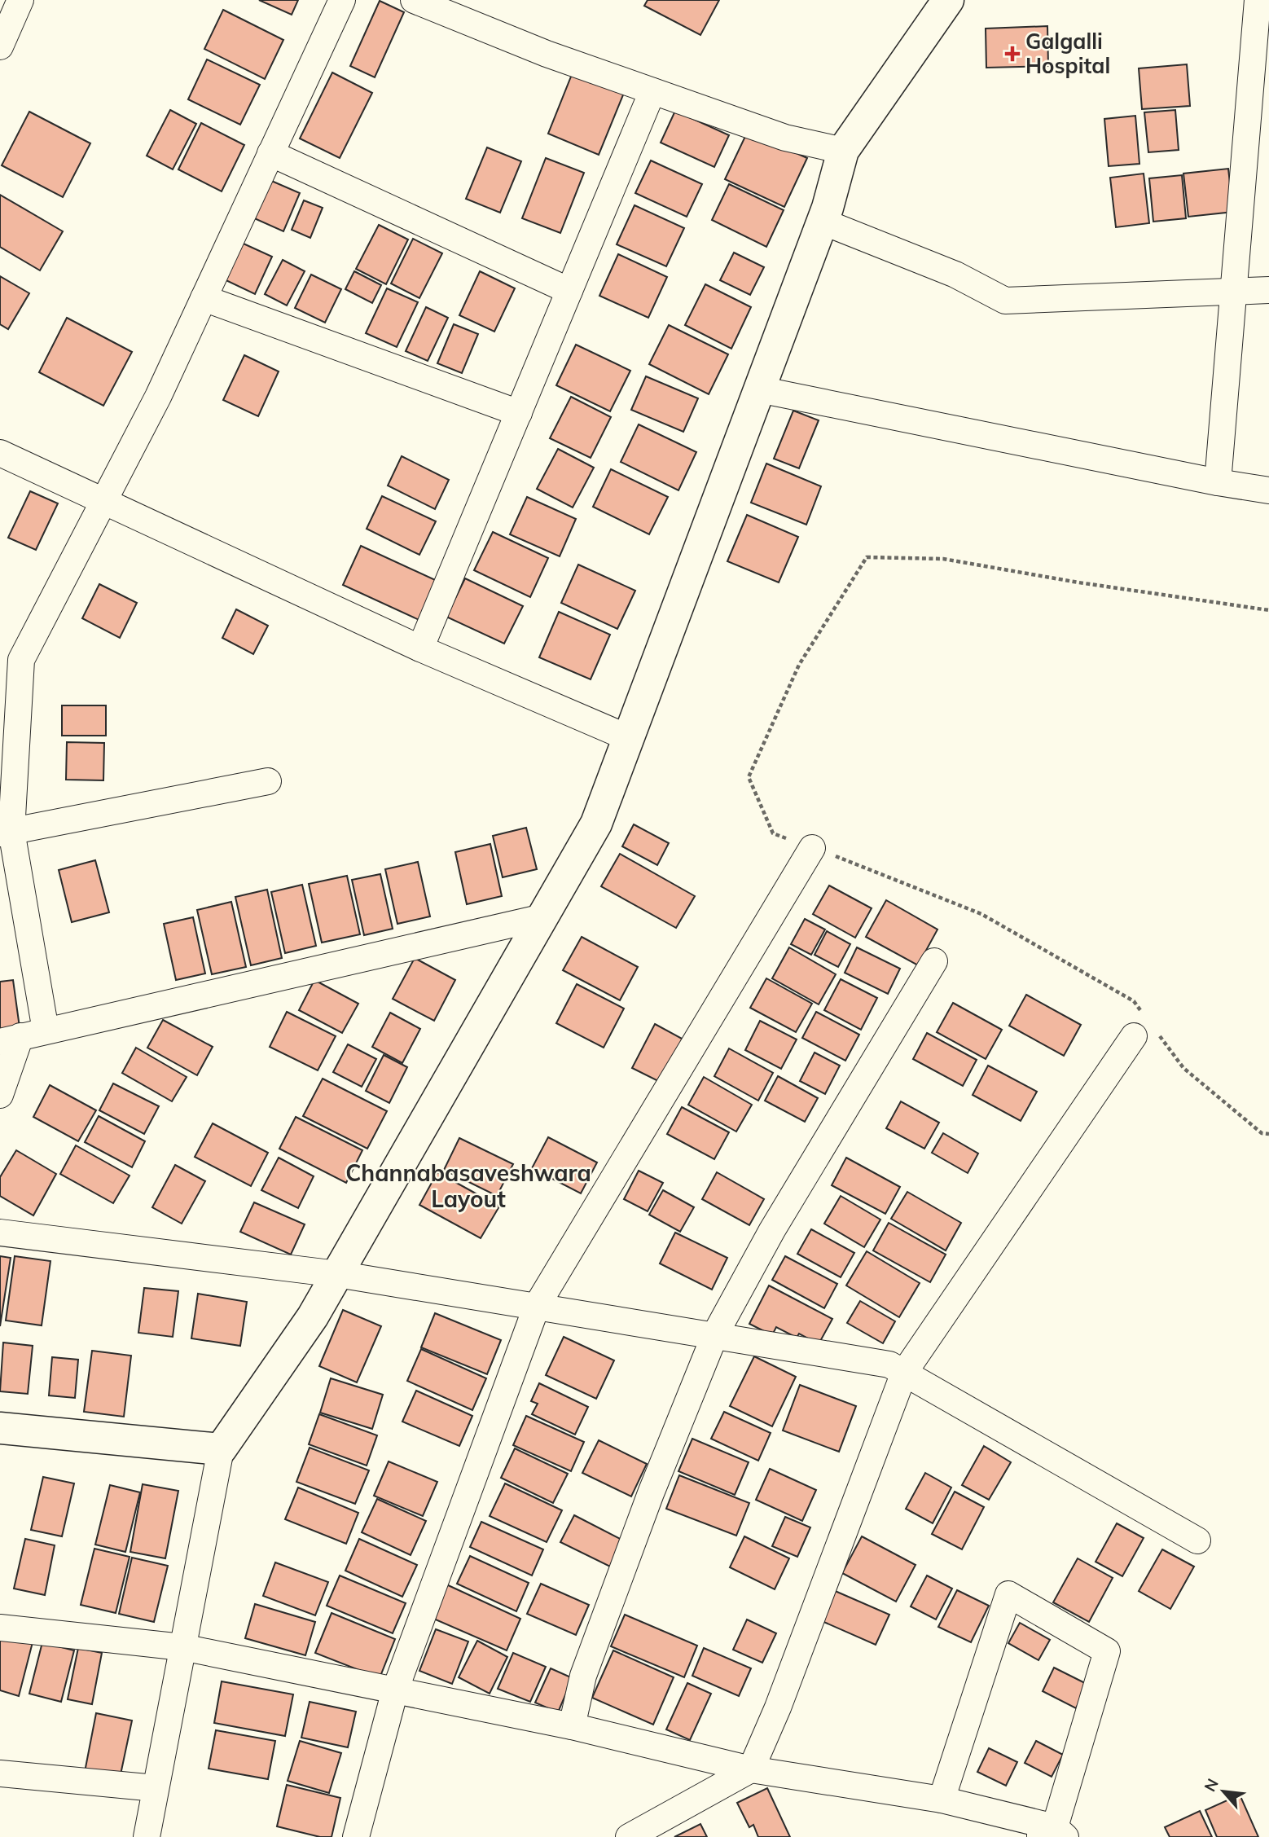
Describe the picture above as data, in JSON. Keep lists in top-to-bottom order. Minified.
{"districts":["Channabasaveshwara Layout"],"places":{"health":["Galgalli Hospital"]},"north":"top left"}
